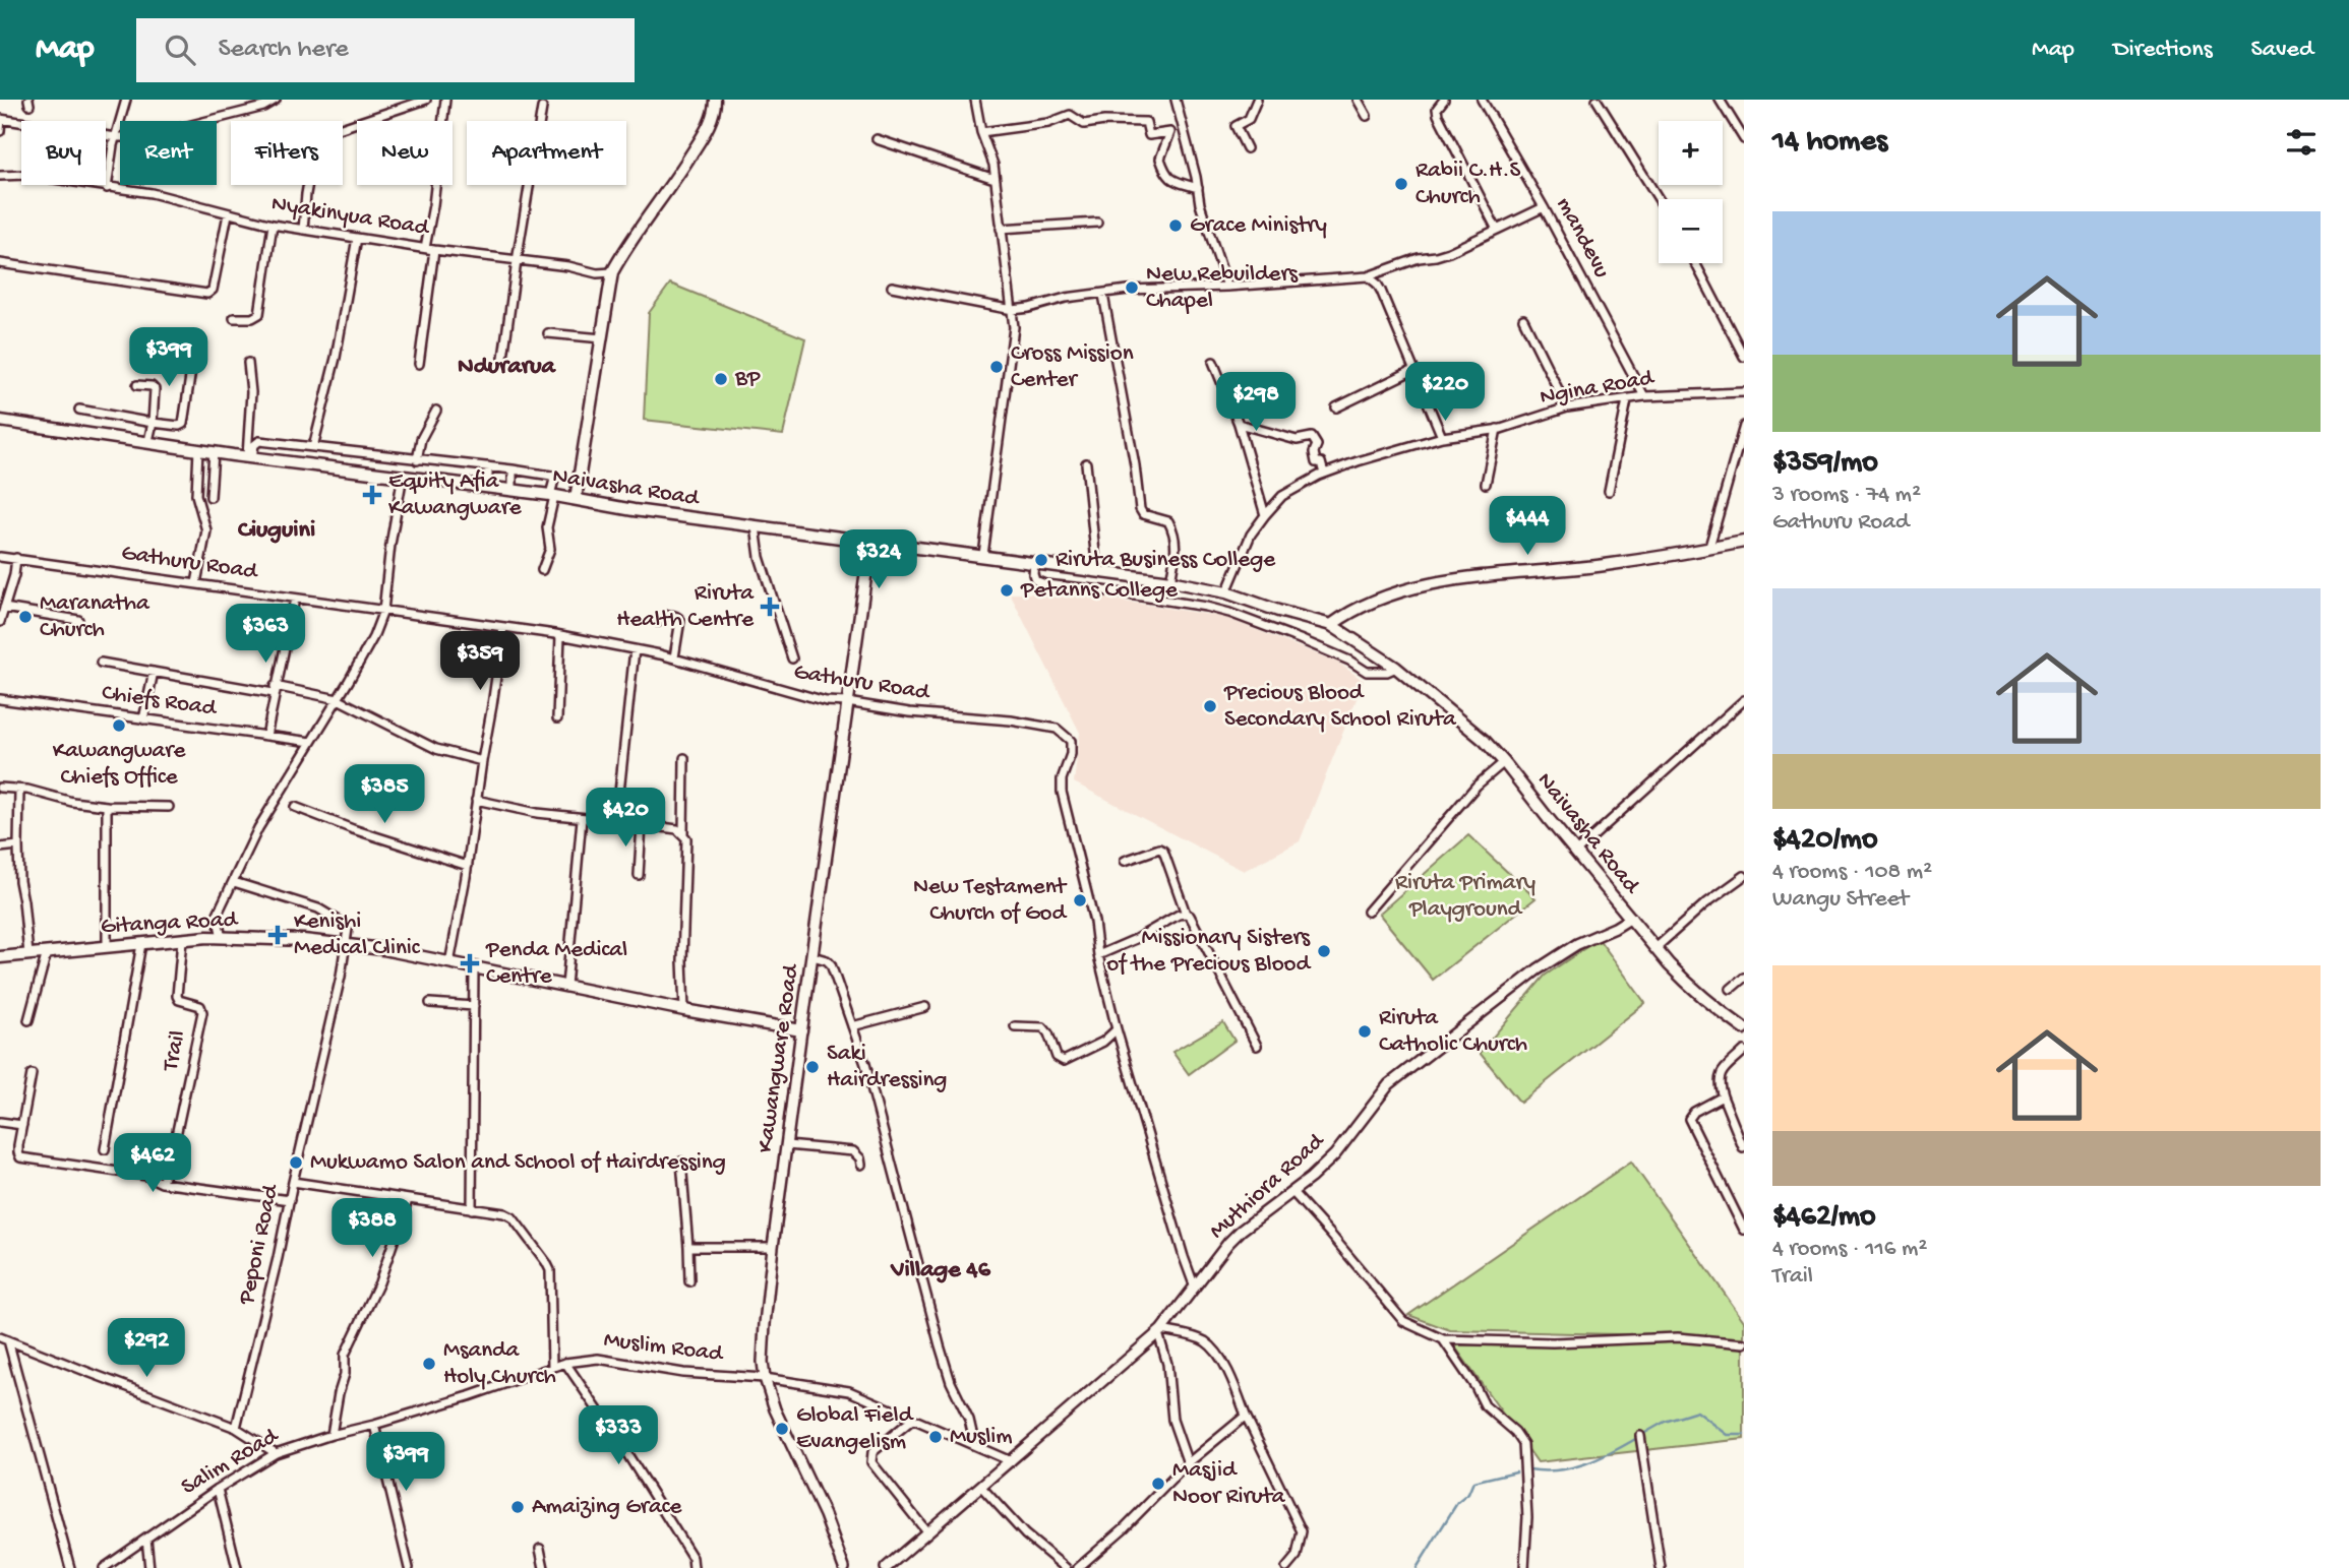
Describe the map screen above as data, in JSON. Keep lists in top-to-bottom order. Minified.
{"streets":{"main road":["Naivasha Road","Gitanga Road","Kawangware Road"],"street":["Nyakinyua Road","mandevu","Ngina Road","Gathuru Road","Chiefs Road","Trail","Muthiora Road","Peponi Road","Muslim Road","Salim Road"]},"crossings":[["mandevu","Ngina Road"],["Ngina Road","Naivasha Road"],["Naivasha Road","Kawangware Road"],["Naivasha Road","Muthiora Road"],["Gathuru Road","Kawangware Road"],["Gathuru Road","Muthiora Road"],["Gitanga Road","Trail"],["Gitanga Road","Kawangware Road"],["Gitanga Road","Peponi Road"],["Kawangware Road","Muslim Road"],["Muthiora Road","Muslim Road"],["Muslim Road","Salim Road"]],"districts":["Ndurarua","Ciuguini","Village 46"],"parks":["Riruta Primary Playground"],"places":{"other":["Rabii C.H.S Church","Grace Ministry","New Rebuilders Chapel","Cross Mission Center","BP","Riruta Business College","Petanns College","Maranatha Church","Precious Blood Secondary School Riruta","Kawangware Chiefs Office","New Testament Church of God","Missionary Sisters of the Precious Blood","Riruta Catholic Church","Saki Hairdressing","Mukwamo Salon and School of Hairdressing","Msanda Holy Church","Global Field Evangelism","Muslim","Masjid Noor Riruta","Amaizing Grace"],"health":["Equity Afia Kawangware","Riruta Health Centre","Kenishi Medical Clinic","Penda Medical Centre"]},"page":{"header":"Map","search":"Search here","nav":["Map","Directions","Saved"],"heading":"14 homes","map_buttons":["+","−"],"chip":["Buy","Rent","Filters","New","Apartment"],"list":[{"name":"$359/mo","note":"3 rooms · 74 m² · Gathuru Road"},{"name":"$420/mo","note":"4 rooms · 108 m² · Wangu Street"},{"name":"$462/mo","note":"4 rooms · 116 m² · Trail"}],"price":["$399","$220","$298","$444","$324","$363","$359","$385","$420","$462","$388","$292","$333","$399"]}}
